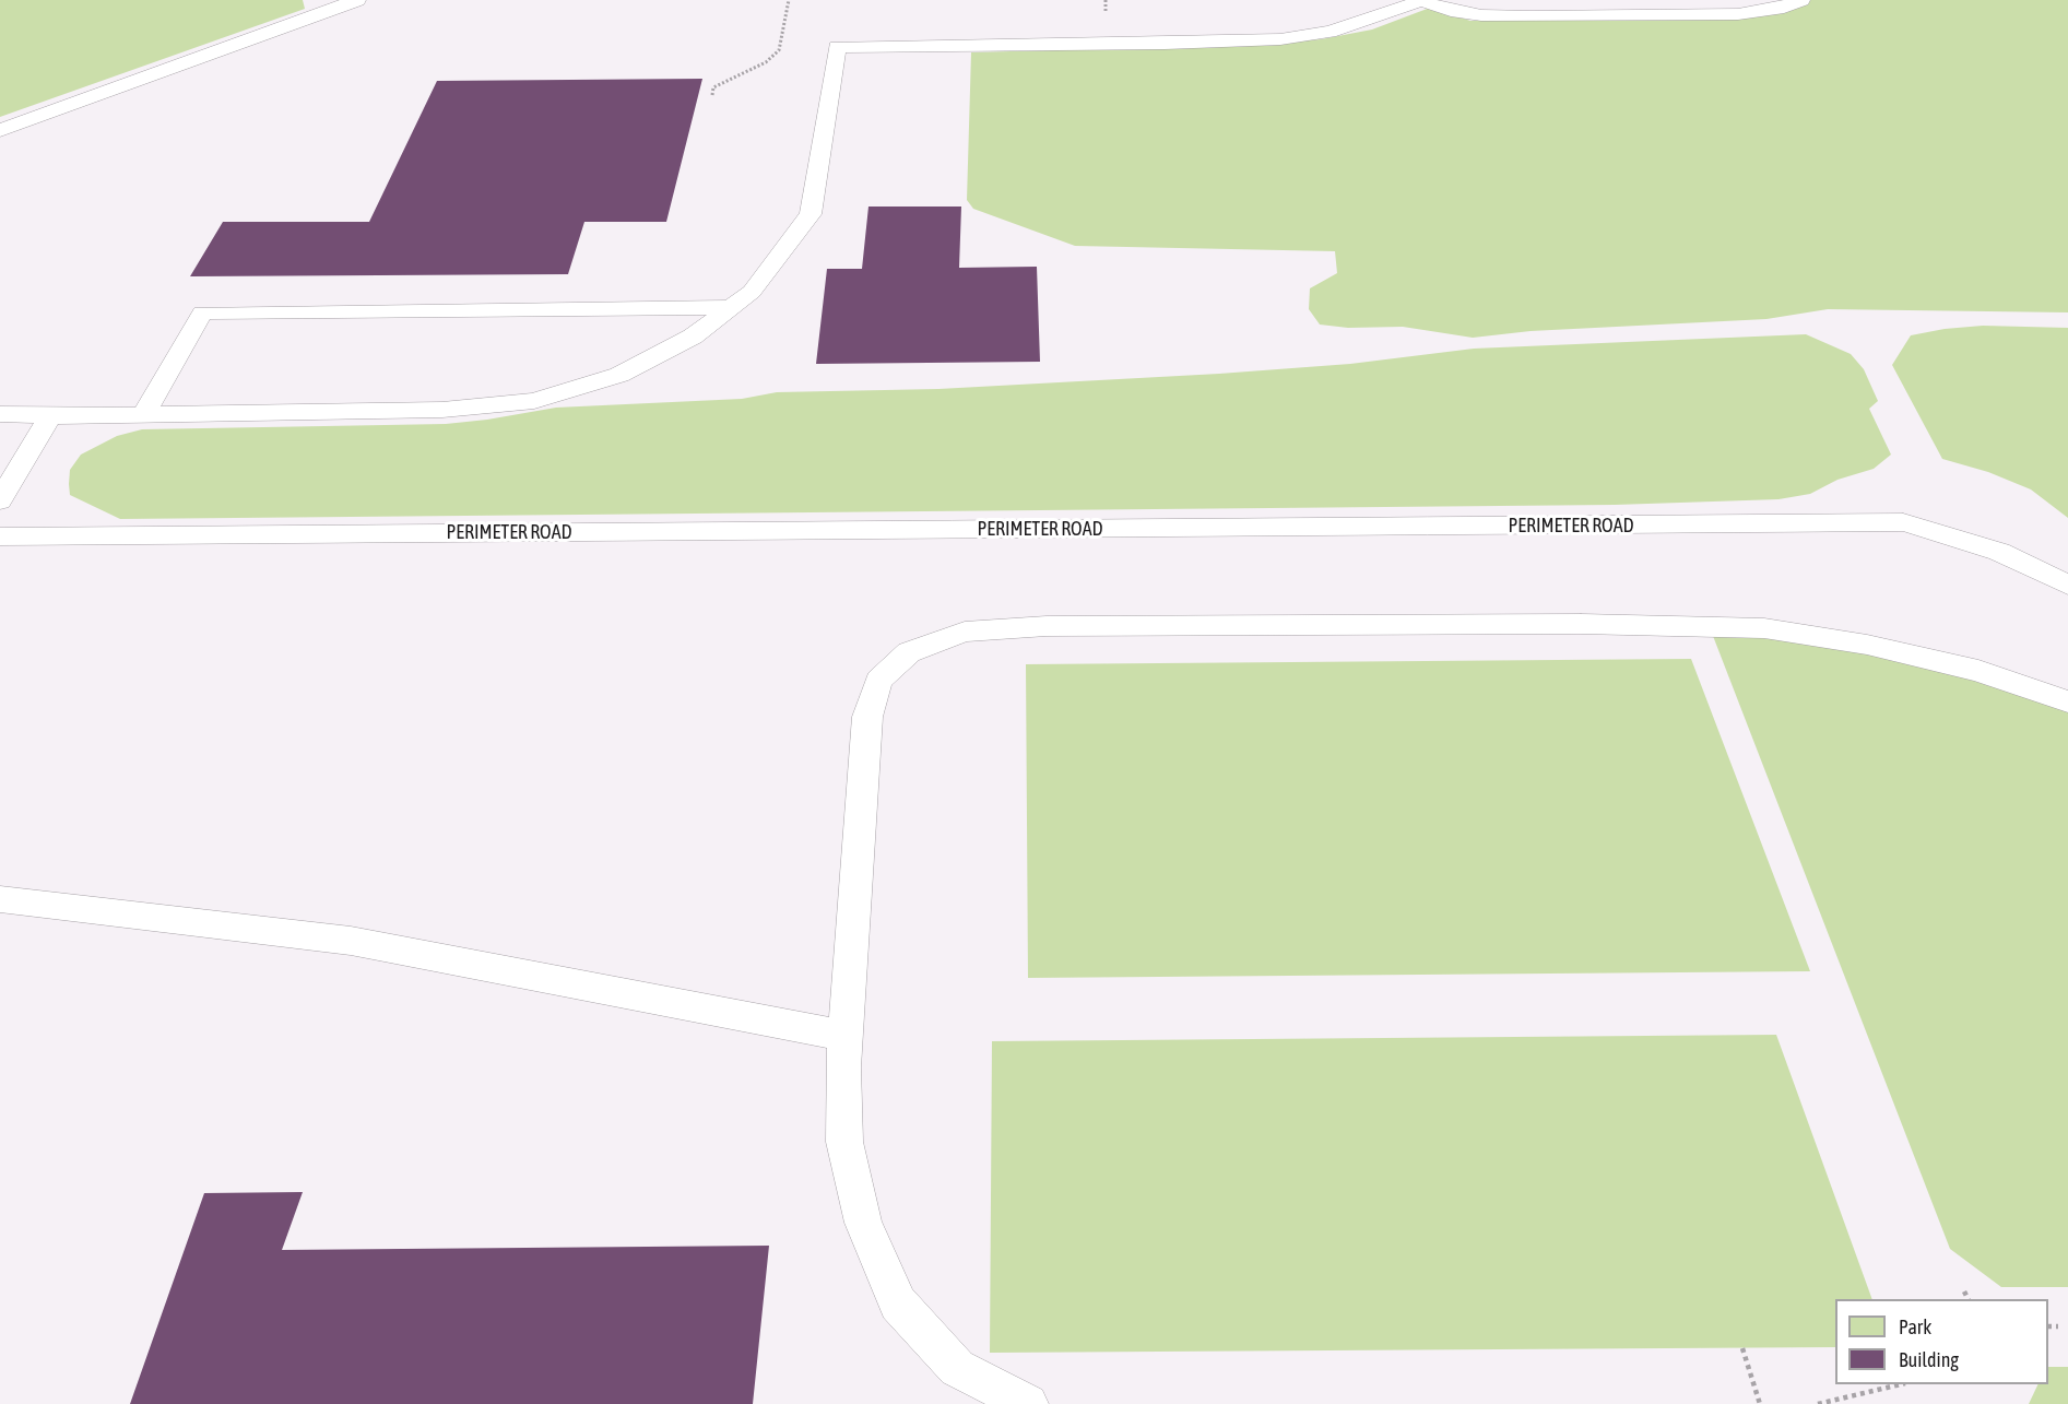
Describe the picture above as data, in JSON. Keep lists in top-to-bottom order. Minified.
{"streets":{"lane":["PERIMETER ROAD"]},"legend":["Park","Building"]}
